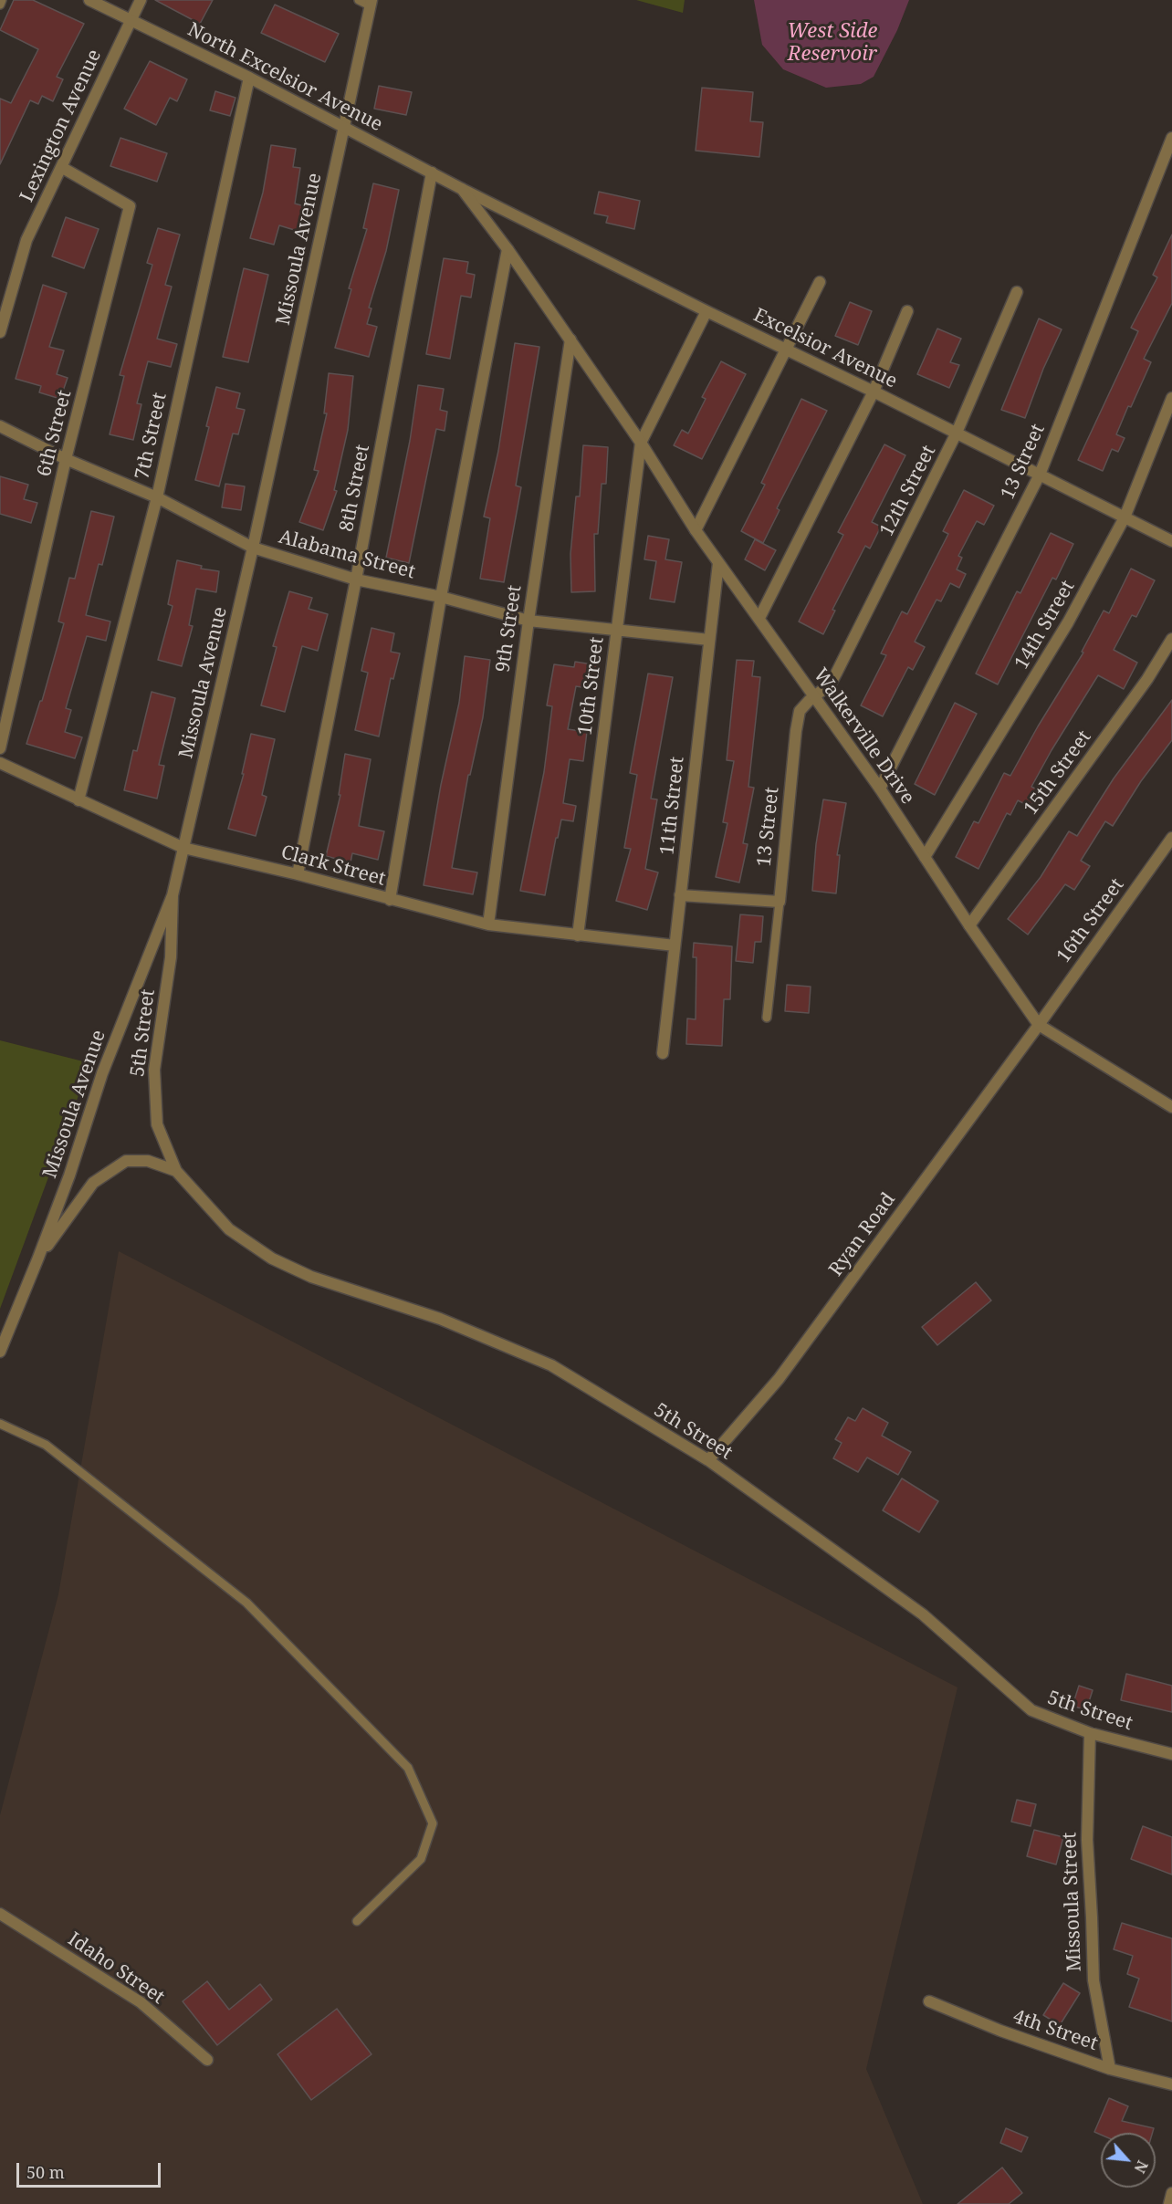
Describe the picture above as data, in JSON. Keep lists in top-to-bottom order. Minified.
{"streets":{"street":["North Excelsior Avenue","Lexington Avenue","Missoula Avenue","Excelsior Avenue","6th Street","7th Street","13 Street","8th Street","12th Street","Alabama Street","14th Street","9th Street","10th Street","Walkerville Drive","15th Street","11th Street","Clark Street","16th Street","5th Street","Ryan Road","Missoula Street","Idaho Street","4th Street"]},"crossings":[["North Excelsior Avenue","Lexington Avenue"],["North Excelsior Avenue","Missoula Avenue"],["North Excelsior Avenue","Excelsior Avenue"],["North Excelsior Avenue","7th Street"],["North Excelsior Avenue","8th Street"],["North Excelsior Avenue","Walkerville Drive"],["Lexington Avenue","6th Street"],["Missoula Avenue","Alabama Street"],["Missoula Avenue","Clark Street"],["Missoula Avenue","5th Street"],["Excelsior Avenue","13 Street"],["Excelsior Avenue","12th Street"],["Excelsior Avenue","14th Street"],["Excelsior Avenue","10th Street"],["Excelsior Avenue","Walkerville Drive"],["6th Street","Alabama Street"],["7th Street","Alabama Street"],["7th Street","Clark Street"],["13 Street","12th Street"],["13 Street","Walkerville Drive"],["8th Street","Alabama Street"],["8th Street","Clark Street"],["12th Street","Walkerville Drive"],["Alabama Street","9th Street"],["Alabama Street","10th Street"],["Alabama Street","11th Street"],["14th Street","Walkerville Drive"],["9th Street","Walkerville Drive"],["9th Street","Clark Street"],["10th Street","Walkerville Drive"],["10th Street","Clark Street"],["Walkerville Drive","15th Street"],["Walkerville Drive","11th Street"],["Walkerville Drive","16th Street"],["Walkerville Drive","Ryan Road"],["11th Street","Clark Street"],["16th Street","Ryan Road"],["5th Street","Ryan Road"],["5th Street","Missoula Street"],["Missoula Street","4th Street"]],"water":["West Side Reservoir"],"scale_bar":"50 m","north":"bottom right"}
